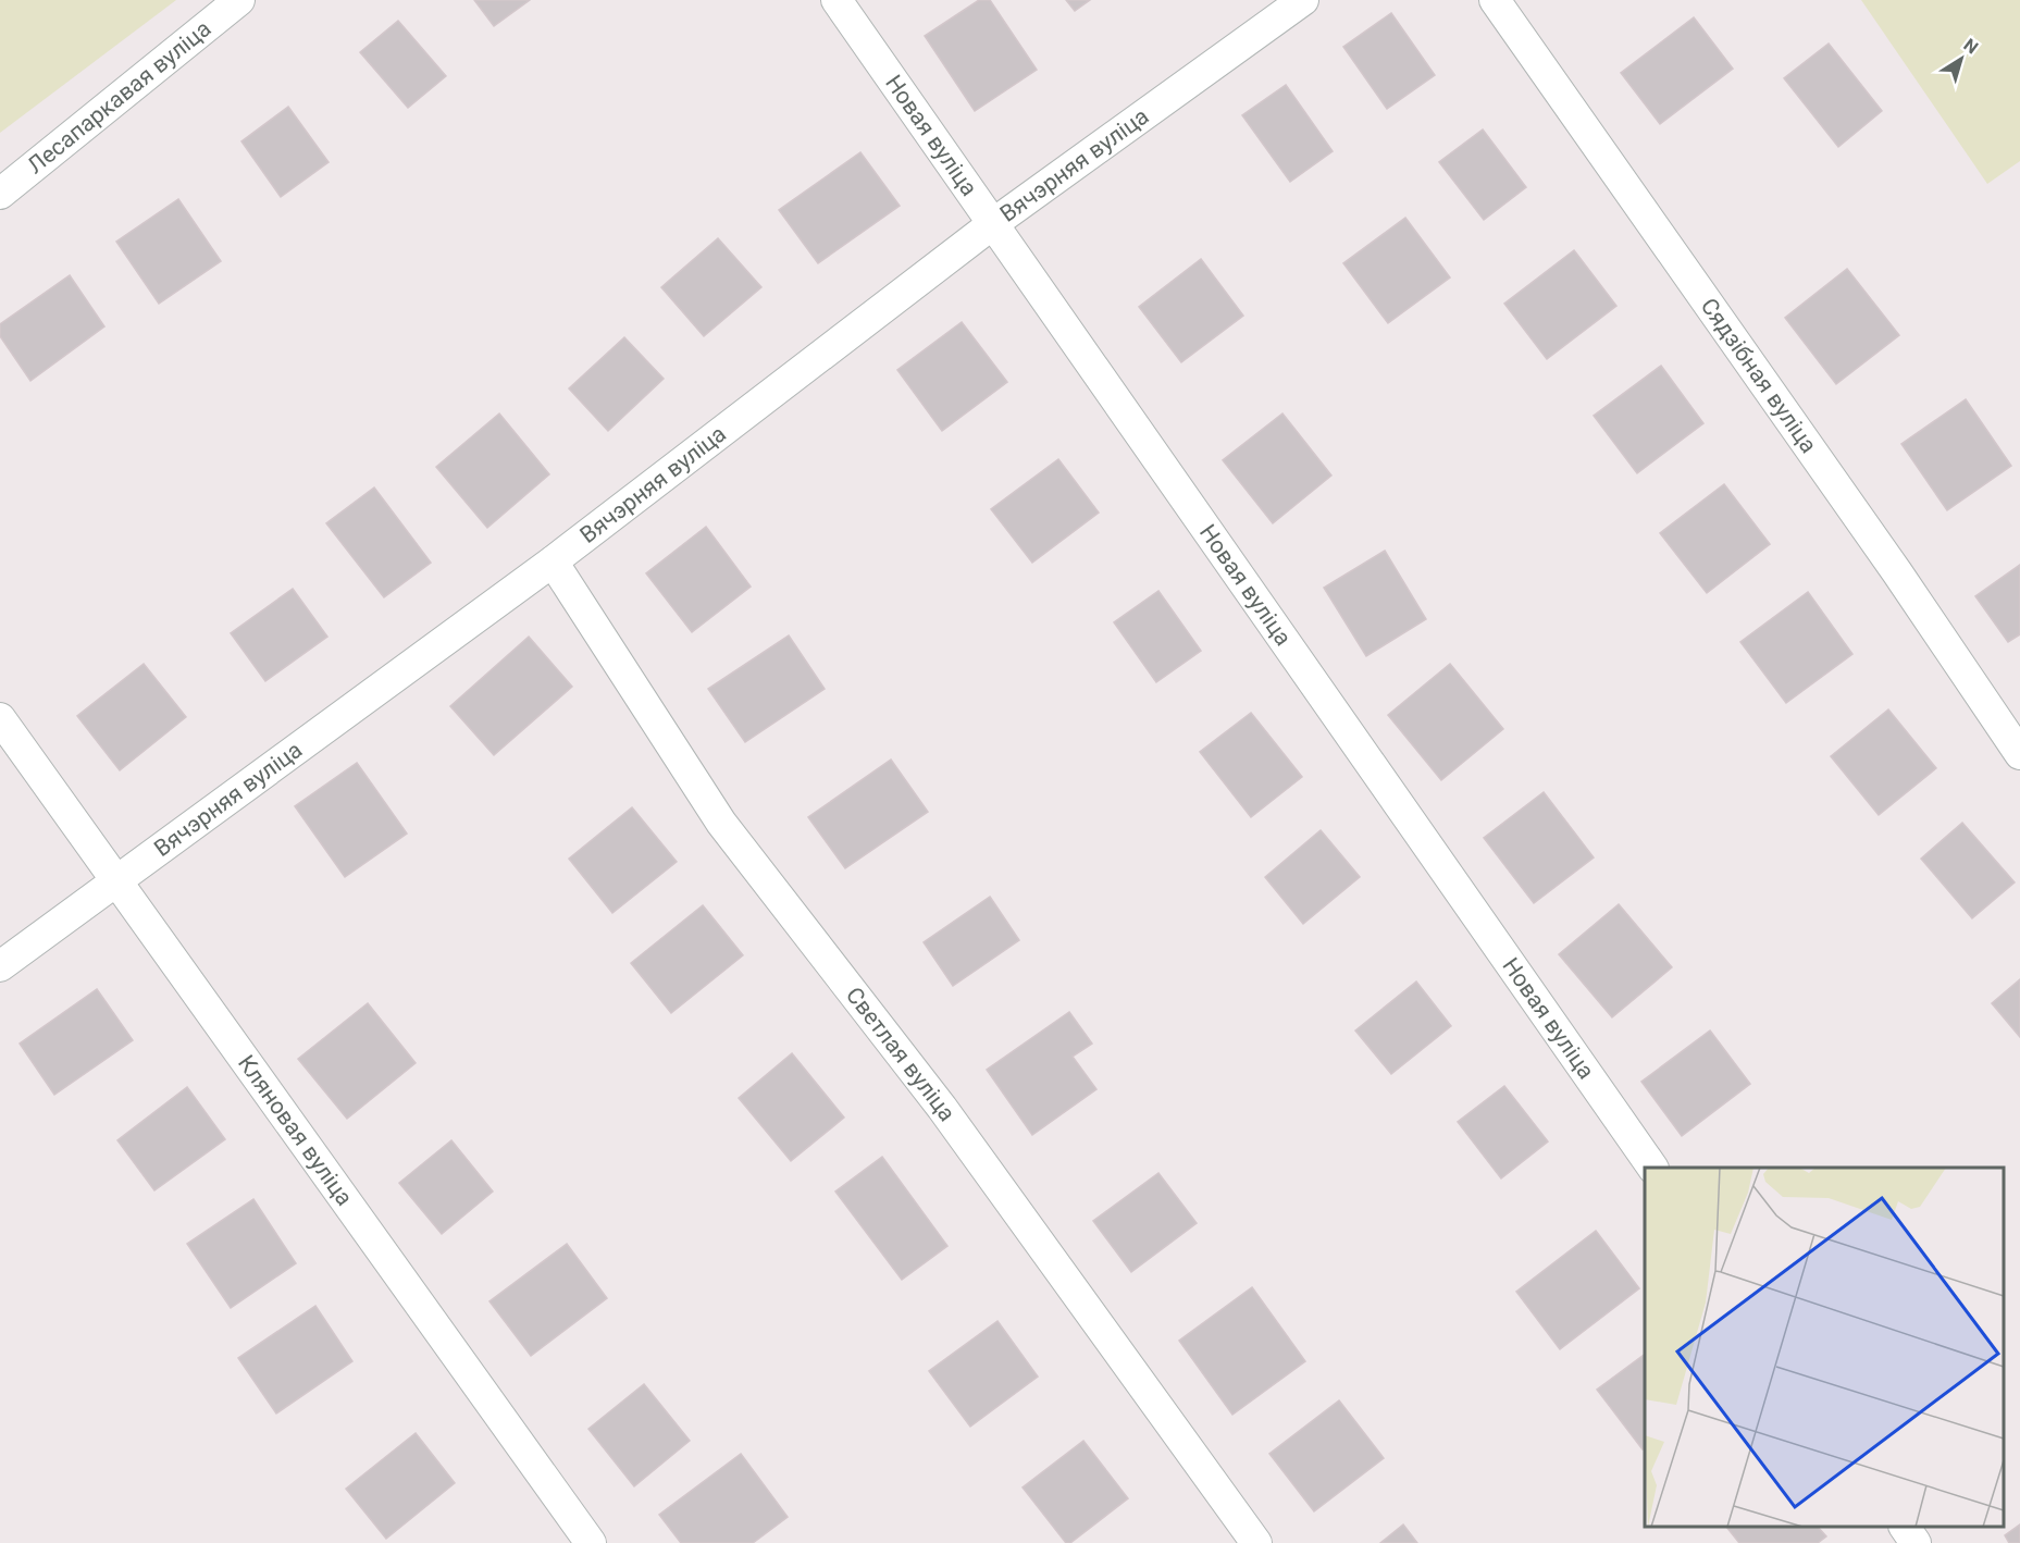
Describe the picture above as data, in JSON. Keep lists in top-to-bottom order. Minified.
{"streets":{"street":["Лесапаркавая вуліца","Новая вуліца","Вячэрняя вуліца","Сядзібная вуліца","Светлая вуліца","Кляновая вуліца"]},"crossings":[["Новая вуліца","Вячэрняя вуліца"],["Вячэрняя вуліца","Светлая вуліца"],["Вячэрняя вуліца","Кляновая вуліца"]],"north":"top right"}
